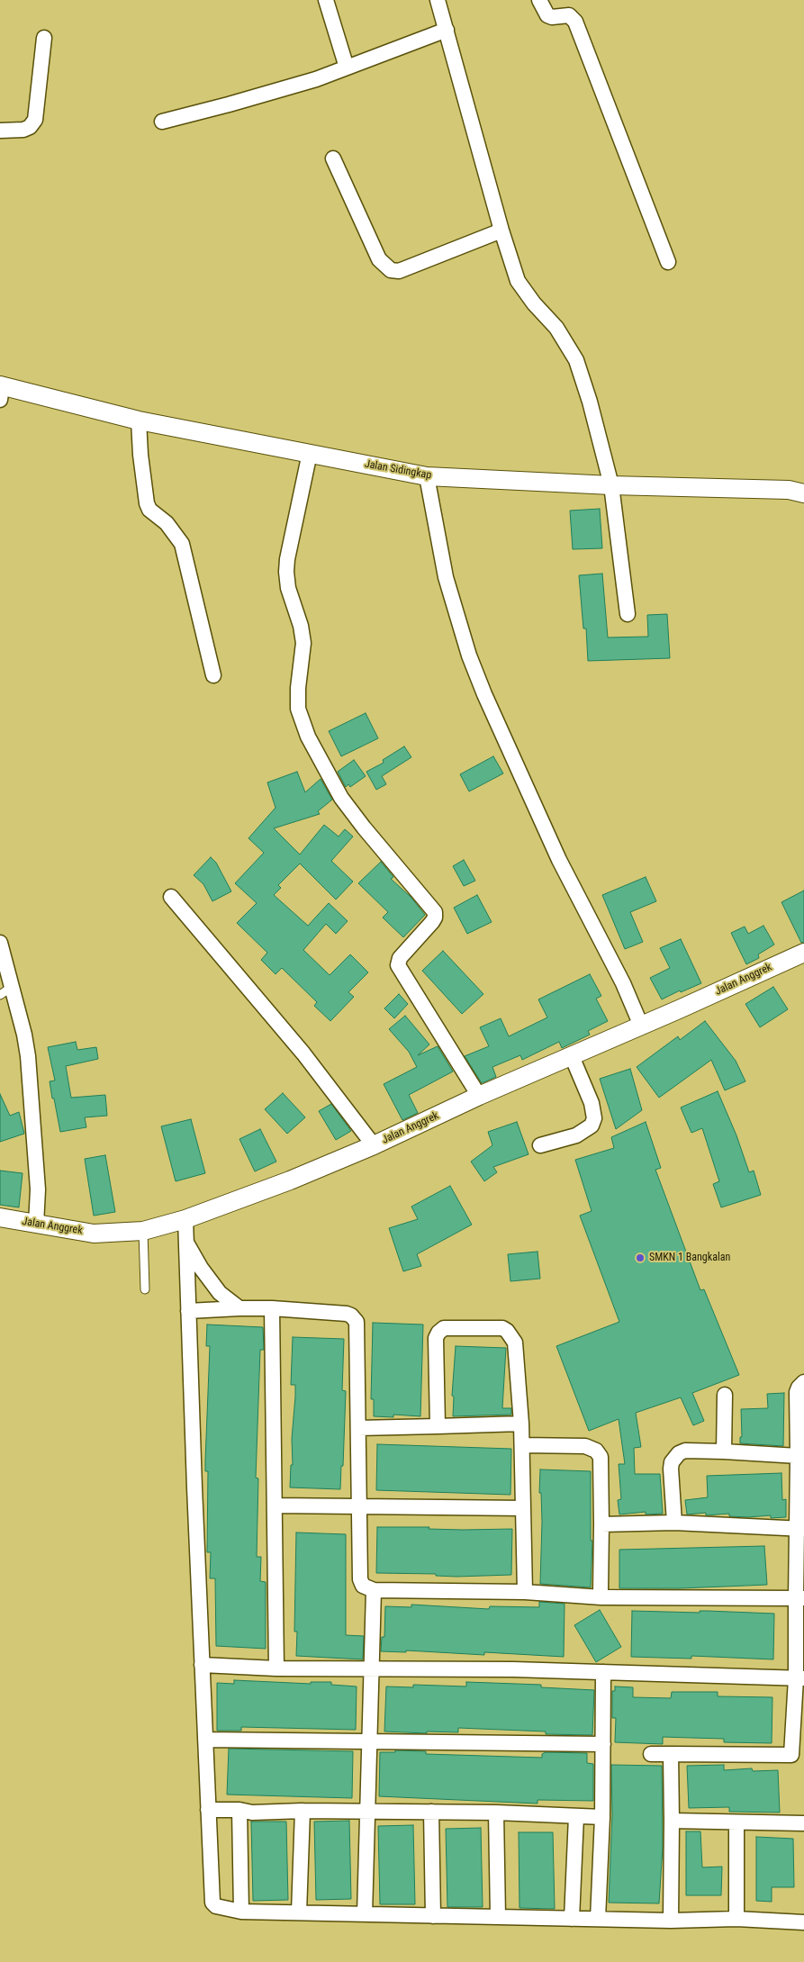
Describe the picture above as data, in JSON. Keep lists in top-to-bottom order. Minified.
{"streets":{"street":["Jalan Sidingkap","Jalan Anggrek"]},"places":["SMKN 1 Bangkalan"]}
